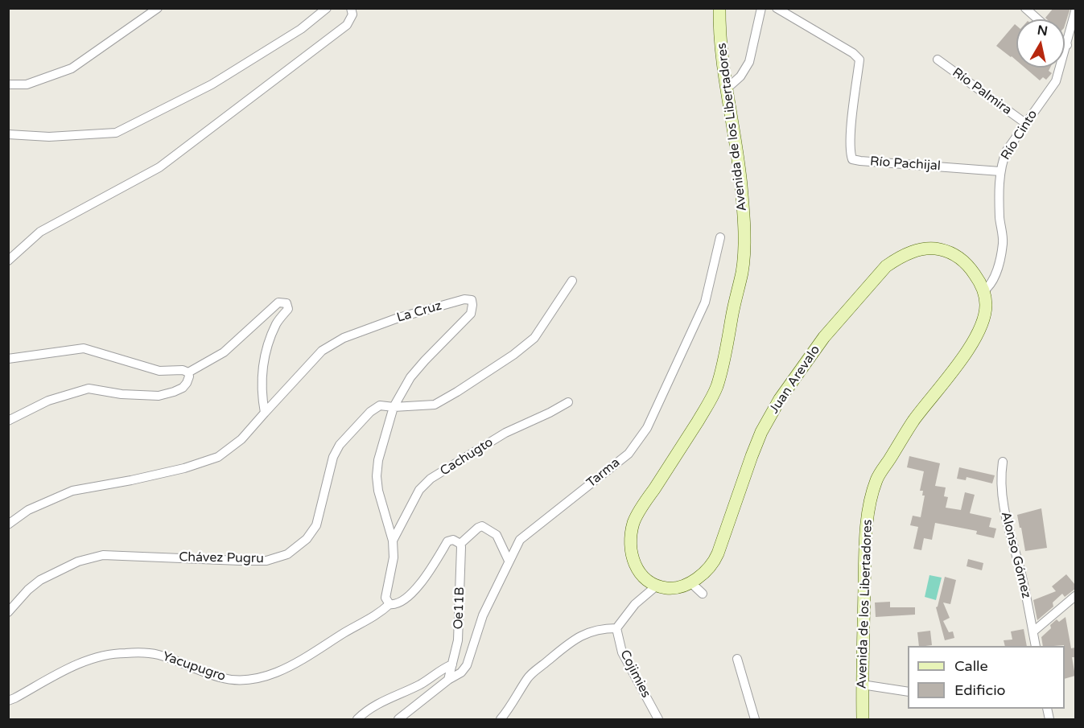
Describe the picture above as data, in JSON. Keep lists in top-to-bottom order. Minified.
{"streets":{"street":["Río Palmira","Avenida de los Libertadores","Río Cinto","Río Pachijal","La Cruz","Juan Arevalo","Cachugto","Tarma","Alonso Gómez","Chávez Pugru","Oe11B","Yacupugro","Cojimies"]},"crossings":[["Río Palmira","Río Cinto"],["Avenida de los Libertadores","Río Cinto"],["Avenida de los Libertadores","Juan Arevalo"],["Río Cinto","Río Pachijal"],["Río Cinto","Juan Arevalo"],["La Cruz","Chávez Pugru"],["Tarma","Oe11B"],["Tarma","Yacupugro"],["Oe11B","Yacupugro"]],"legend":["Calle","Edificio"],"north":"top"}
